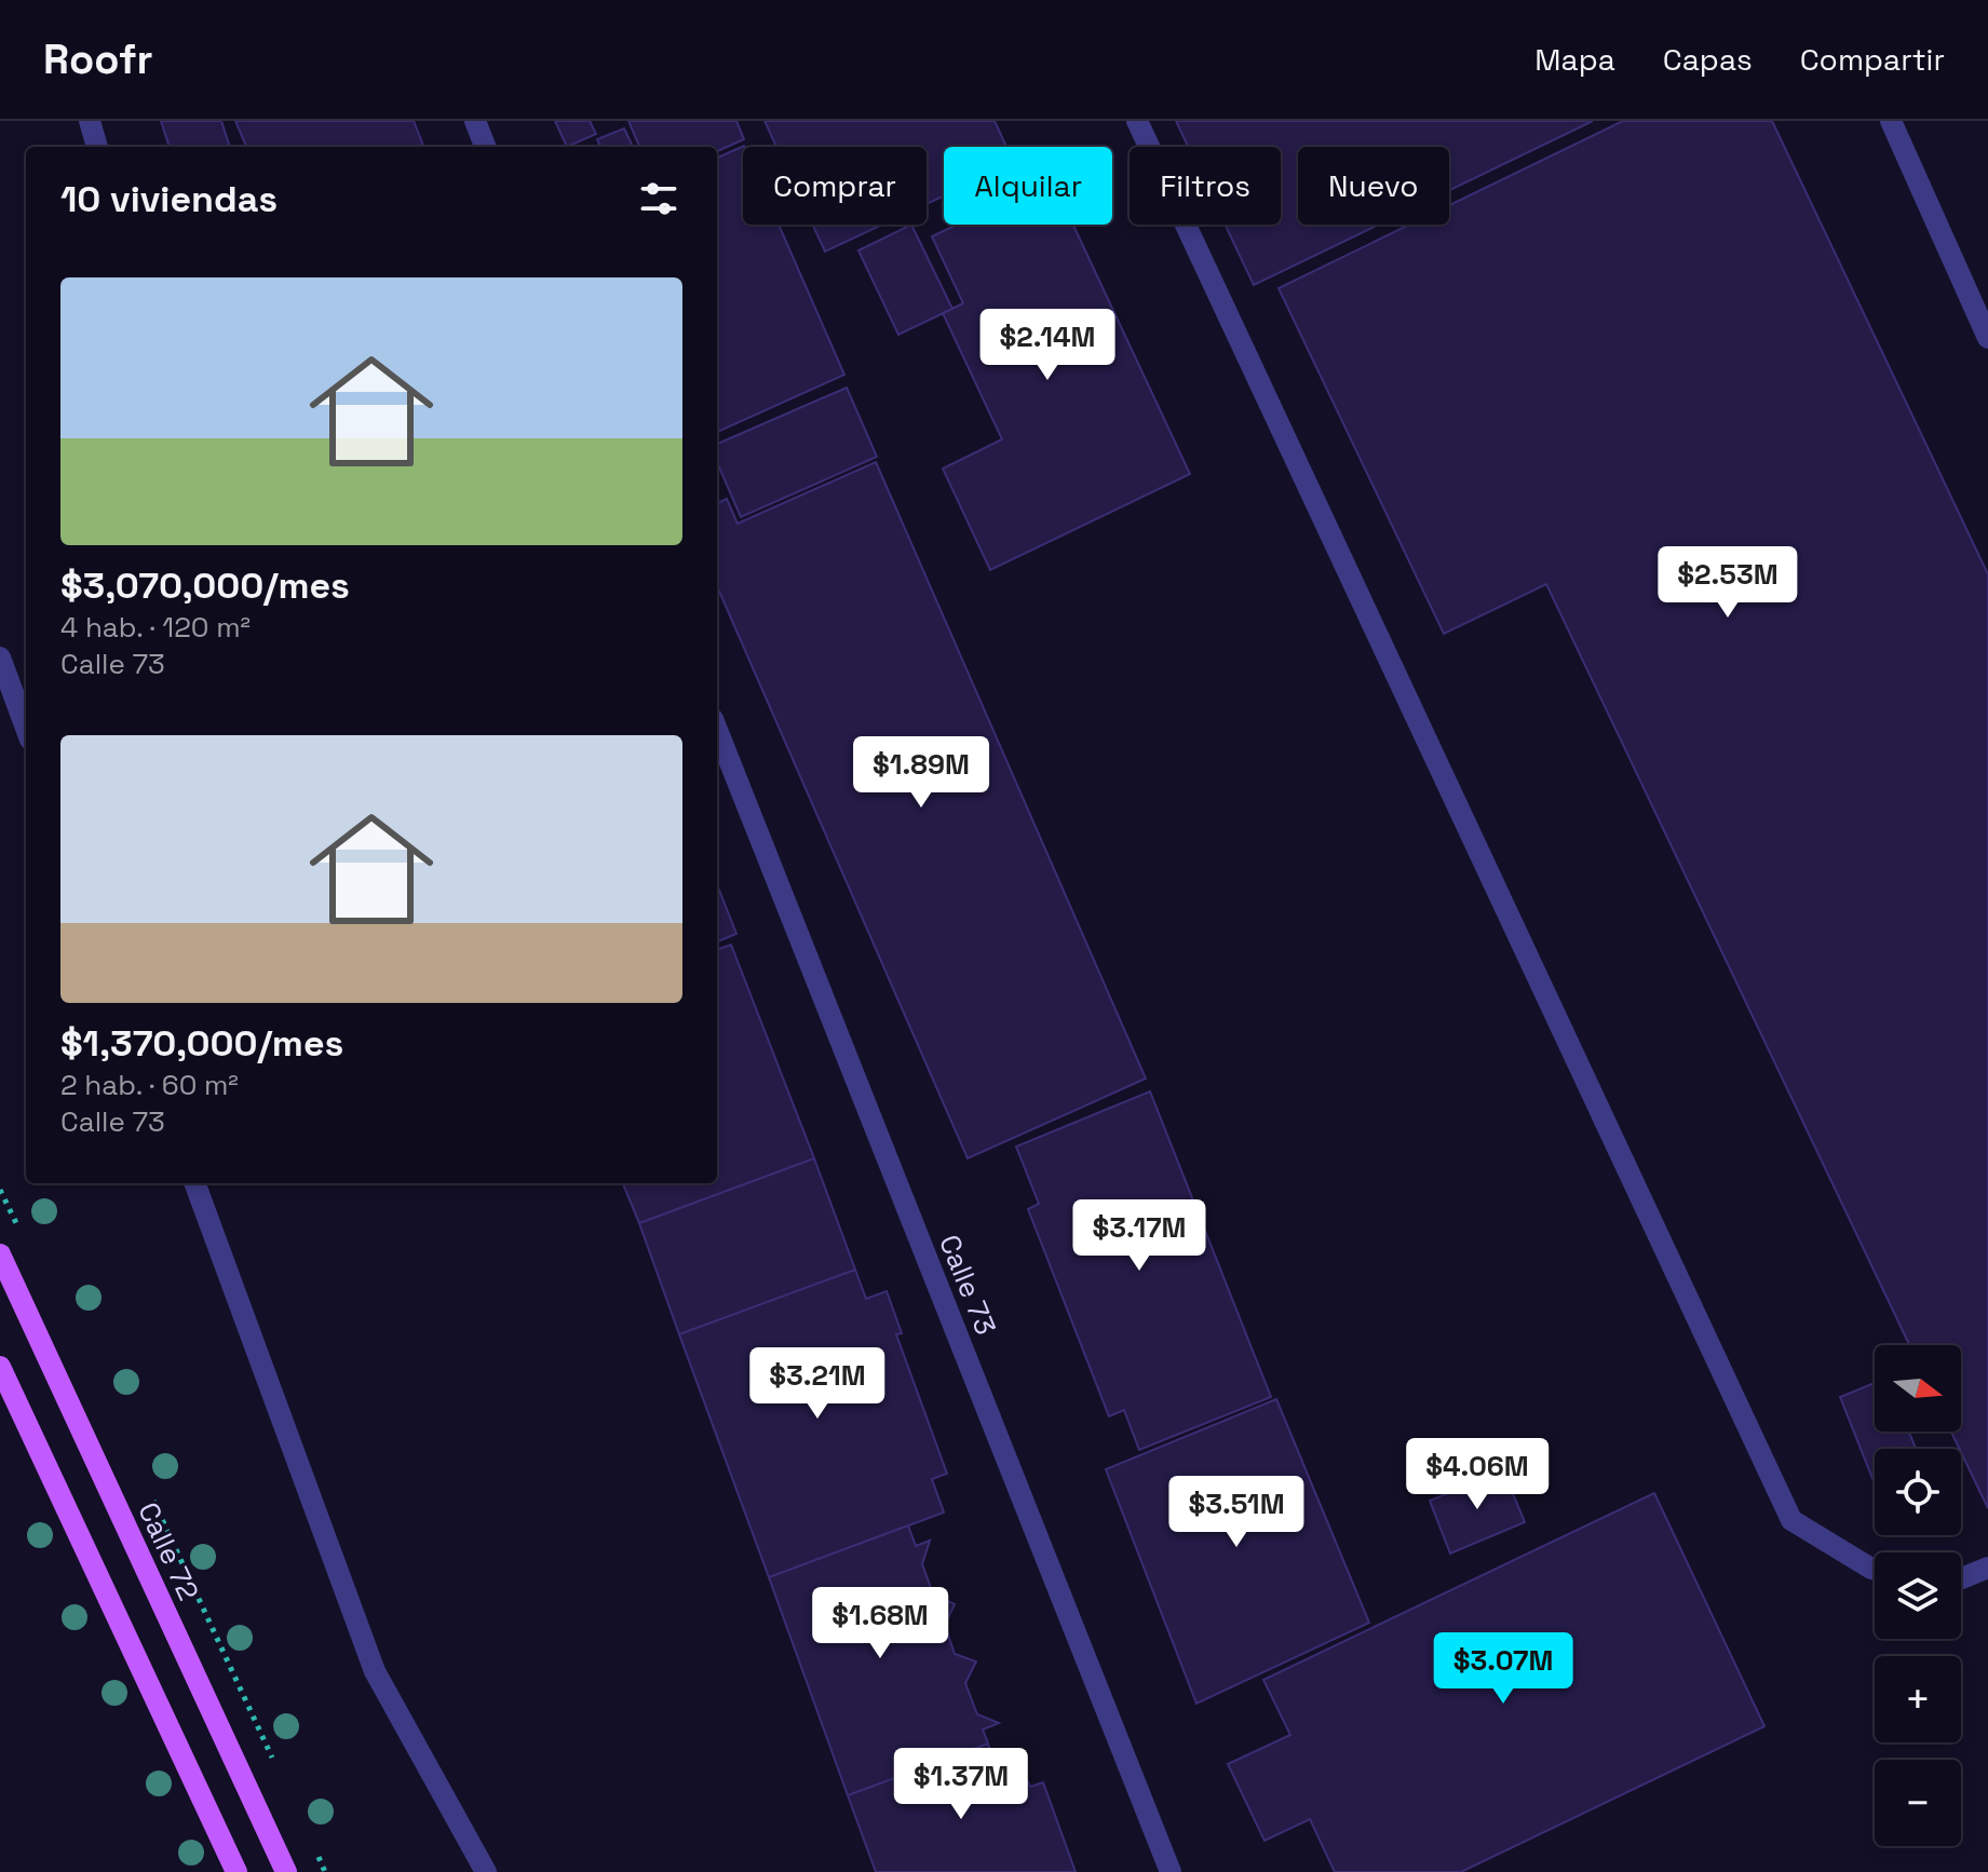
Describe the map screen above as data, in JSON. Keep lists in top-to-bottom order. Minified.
{"streets":{"main road":["Calle 72"],"street":["Calle 73"]},"north":"right","page":{"header":"Roofr","nav":["Mapa","Capas","Compartir"],"chip":["Comprar","Alquilar","Filtros","Nuevo"],"heading":"10 viviendas","list":[{"name":"$3,070,000/mes","note":"4 hab. · 120 m² · Calle 73"},{"name":"$1,370,000/mes","note":"2 hab. · 60 m² · Calle 73"}],"price":["$2.14M","$2.53M","$1.89M","$3.17M","$3.21M","$4.06M","$3.51M","$1.68M","$3.07M","$1.37M"],"map_buttons":["+","−"]}}
